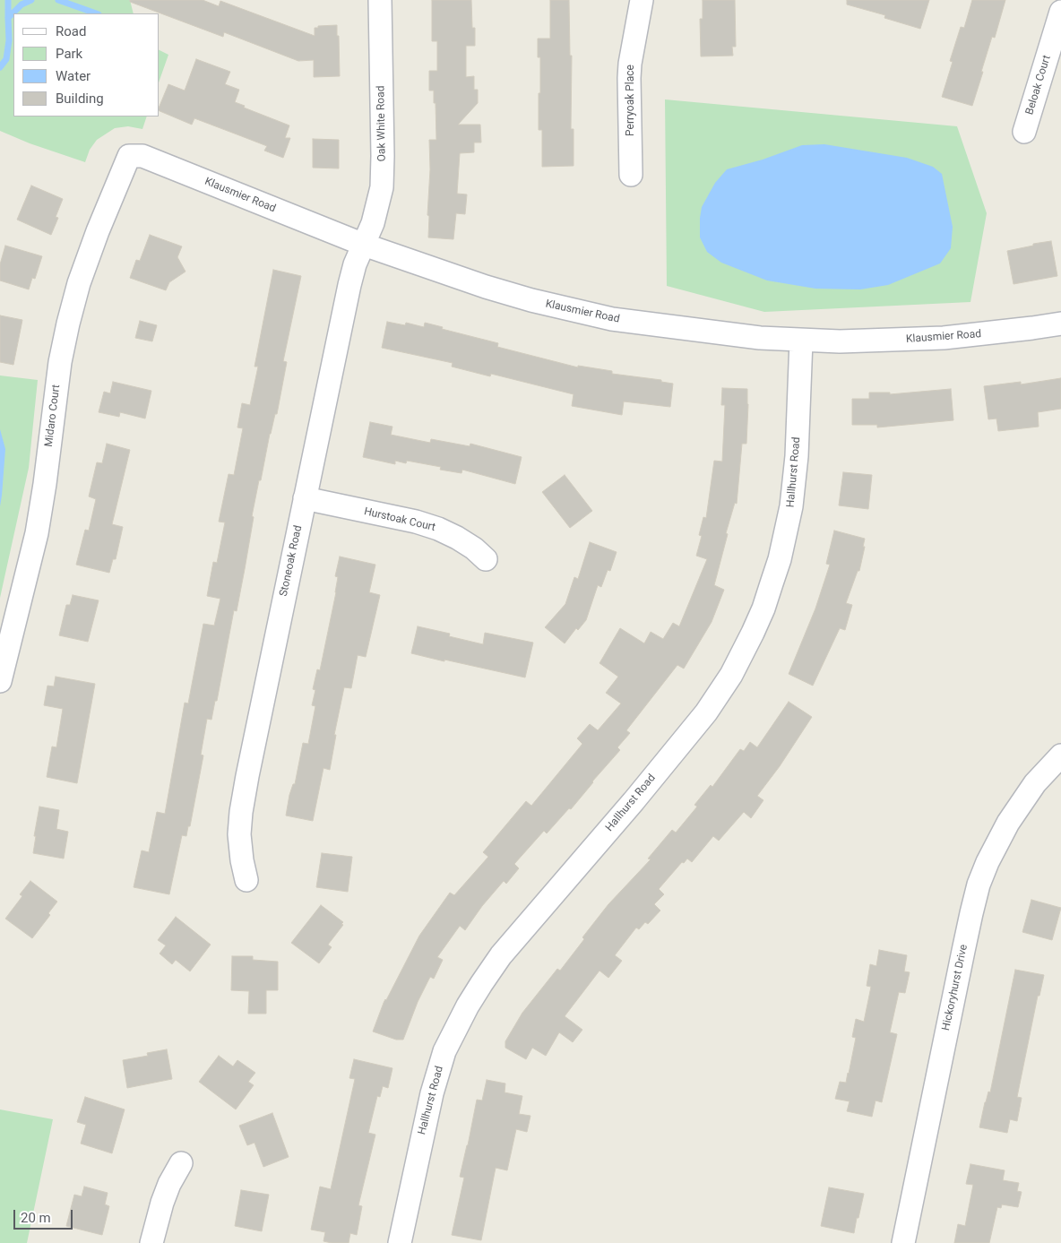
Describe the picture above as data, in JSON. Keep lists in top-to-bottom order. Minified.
{"streets":{"street":["Beloak Court","Perryoak Place","Oak White Road","Klausmier Road","Midaro Court","Hallhurst Road","Hurstoak Court","Stoneoak Road","Hickoryhurst Drive"]},"crossings":[["Oak White Road","Klausmier Road"],["Oak White Road","Stoneoak Road"],["Klausmier Road","Midaro Court"],["Klausmier Road","Hallhurst Road"],["Klausmier Road","Stoneoak Road"],["Hurstoak Court","Stoneoak Road"]],"legend":["Road","Park","Water","Building"],"scale_bar":"20 m"}
